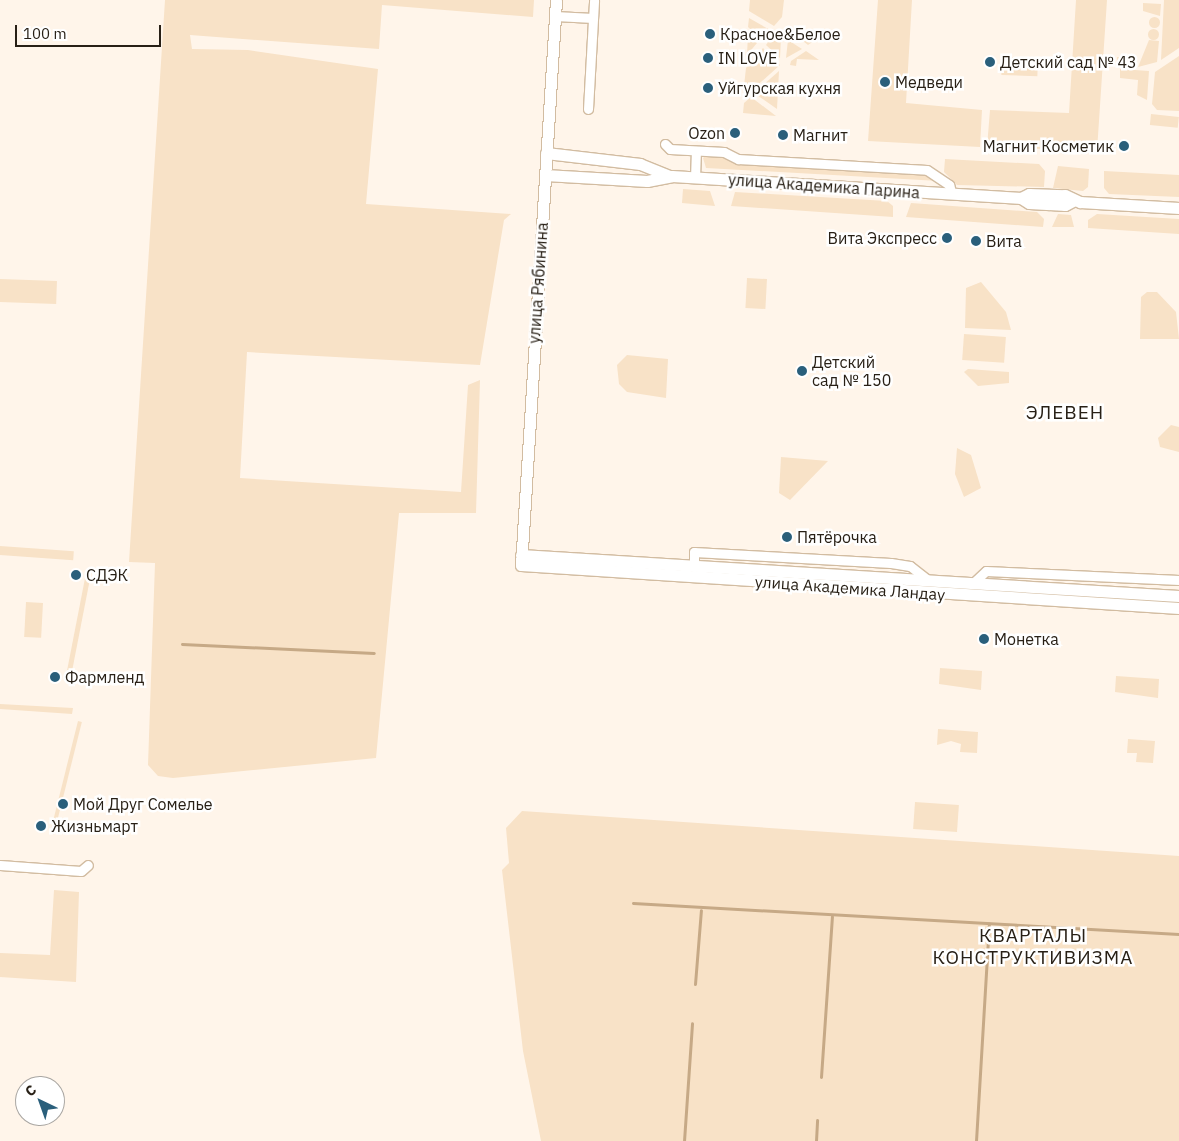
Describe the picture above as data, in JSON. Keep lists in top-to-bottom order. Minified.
{"streets":{"street":["улица Академика Парина","улица Рябинина","улица Академика Ландау"]},"crossings":[["улица Академика Парина","улица Рябинина"],["улица Рябинина","улица Академика Ландау"]],"districts":["ЭЛЕВЕН","КВАРТАЛЫ КОНСТРУКТИВИЗМА"],"places":["Красное&Белое","IN LOVE","Детский сад № 43","Медведи","Уйгурская кухня","Ozon","Магнит","Магнит Косметик","Вита Экспресс","Вита","Детский сад № 150","Пятёрочка","СДЭК","Монетка","Фармленд","Мой Друг Сомелье","Жизньмарт"],"scale_bar":"100 m","north":"top left"}
